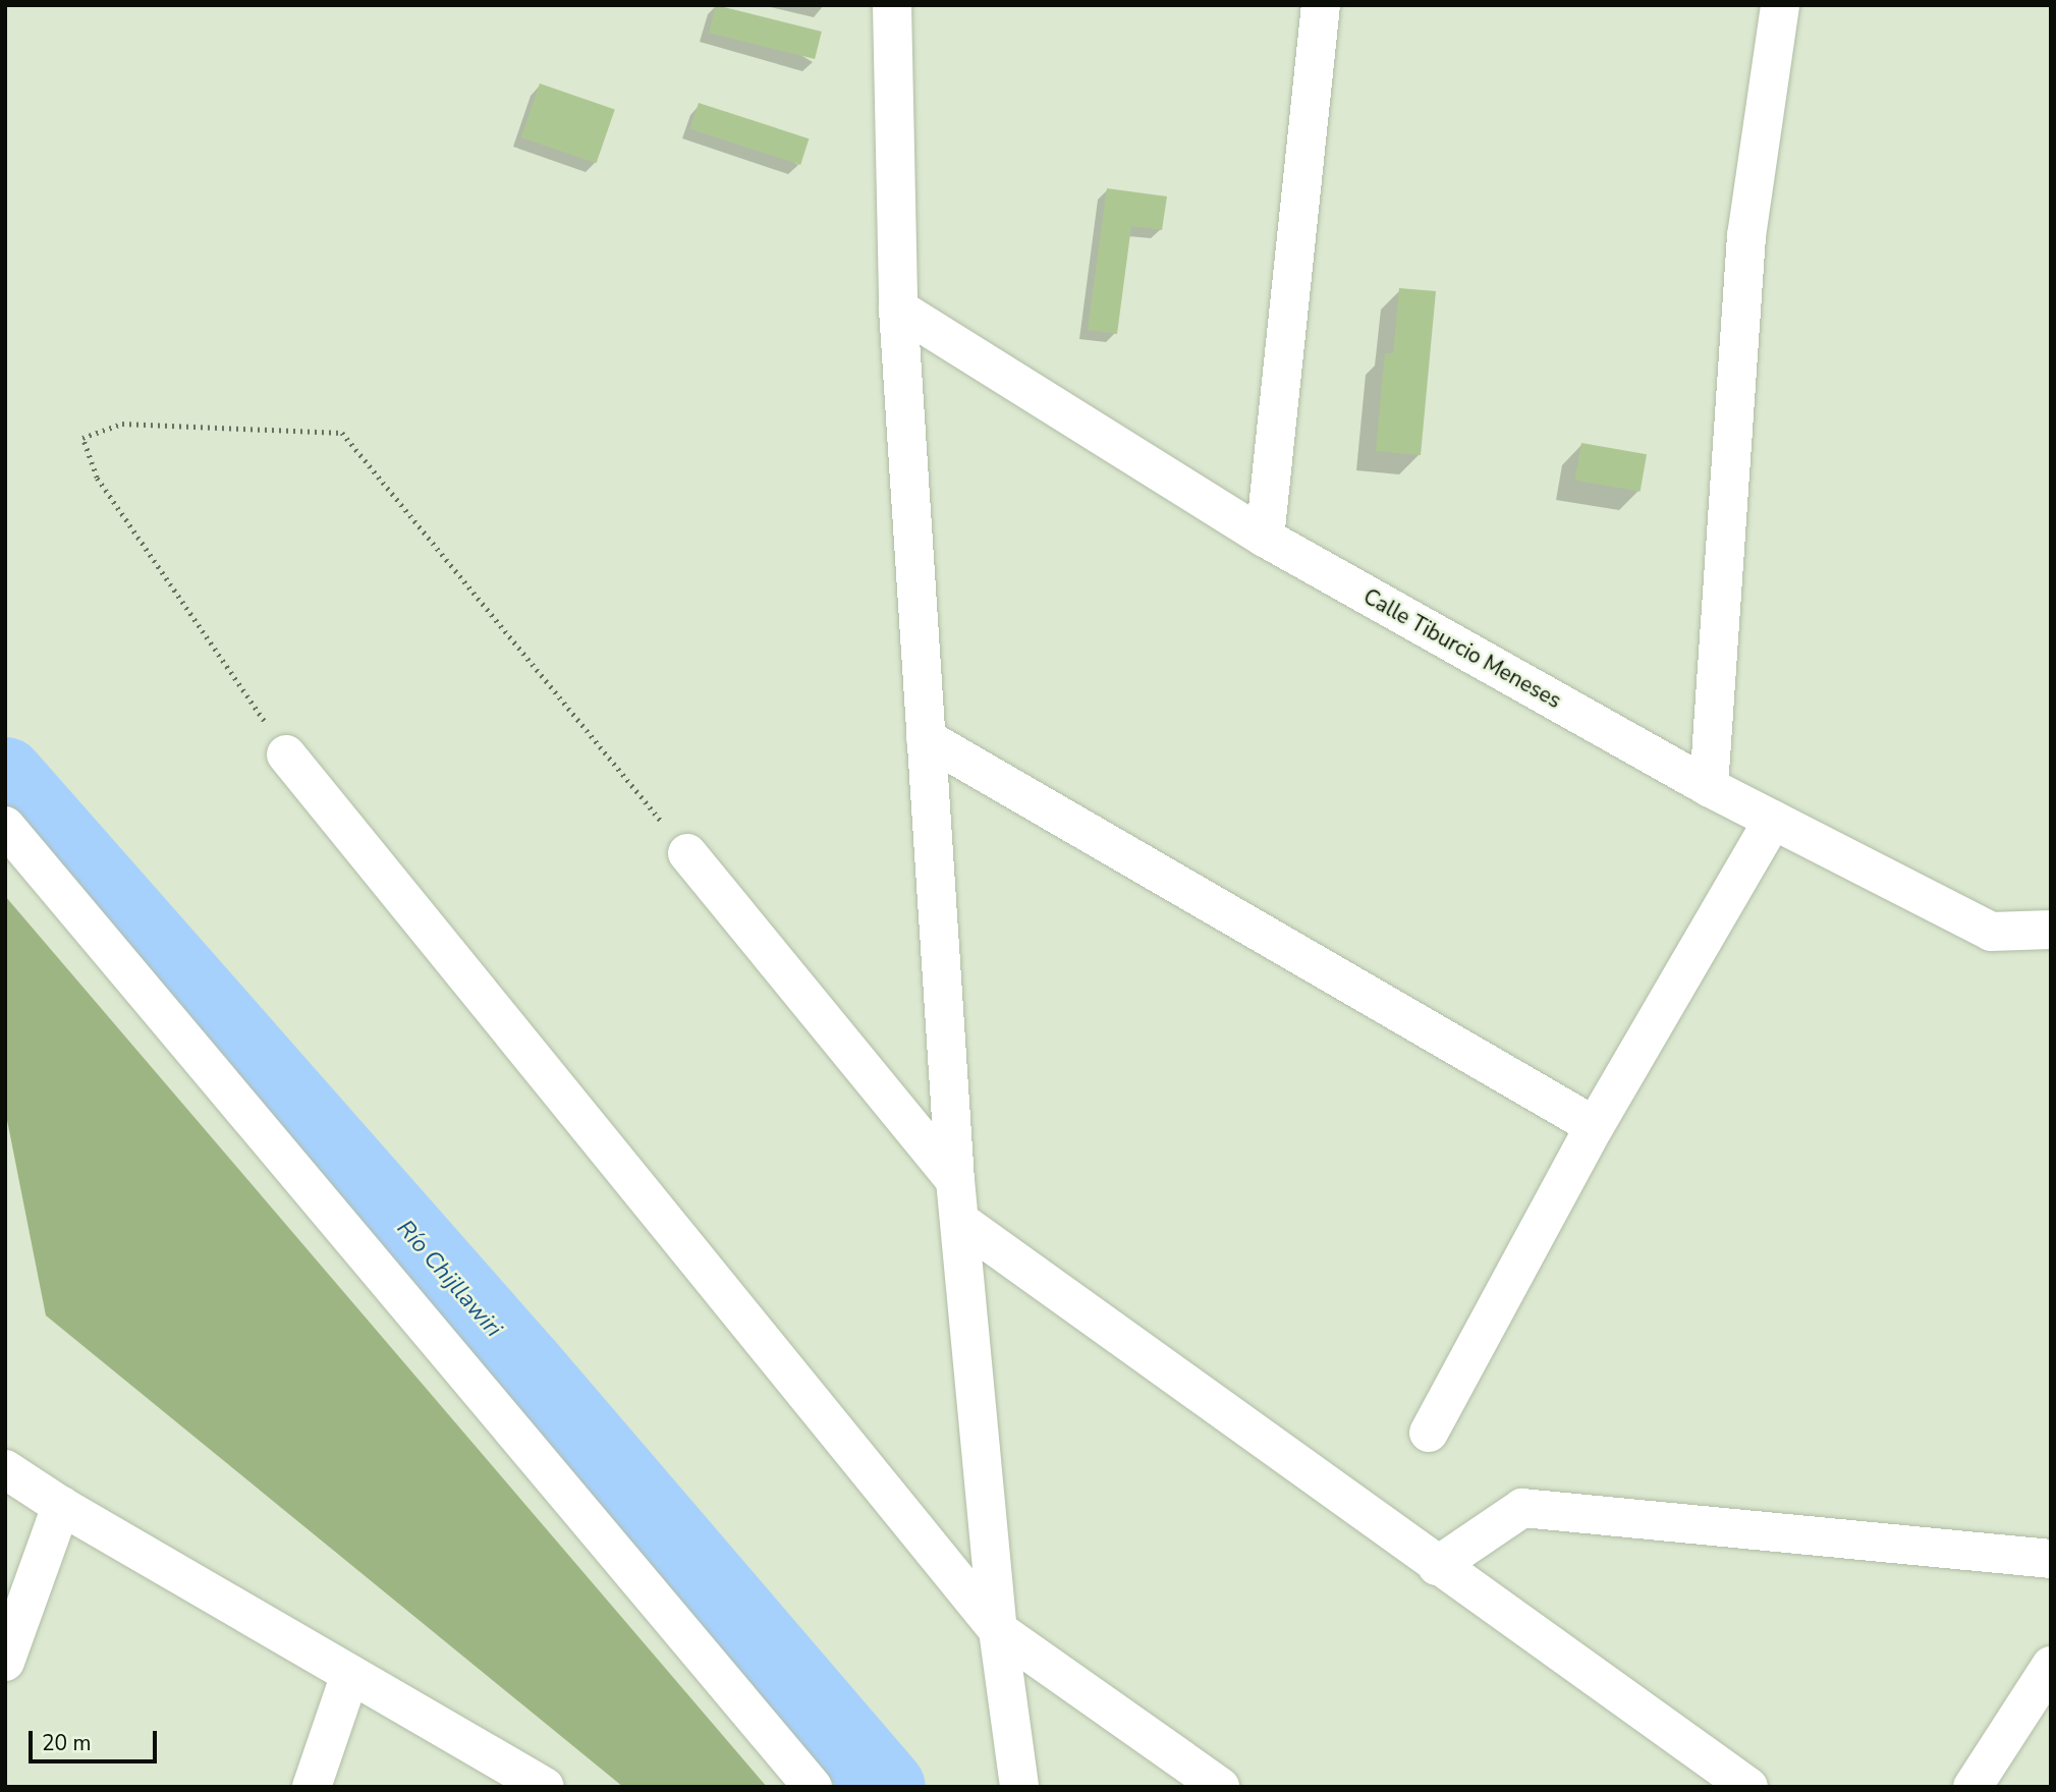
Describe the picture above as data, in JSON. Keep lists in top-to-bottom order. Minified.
{"streets":{"street":["Calle Tiburcio Meneses"]},"water":["Río Chijllawiri"],"scale_bar":"20 m"}
